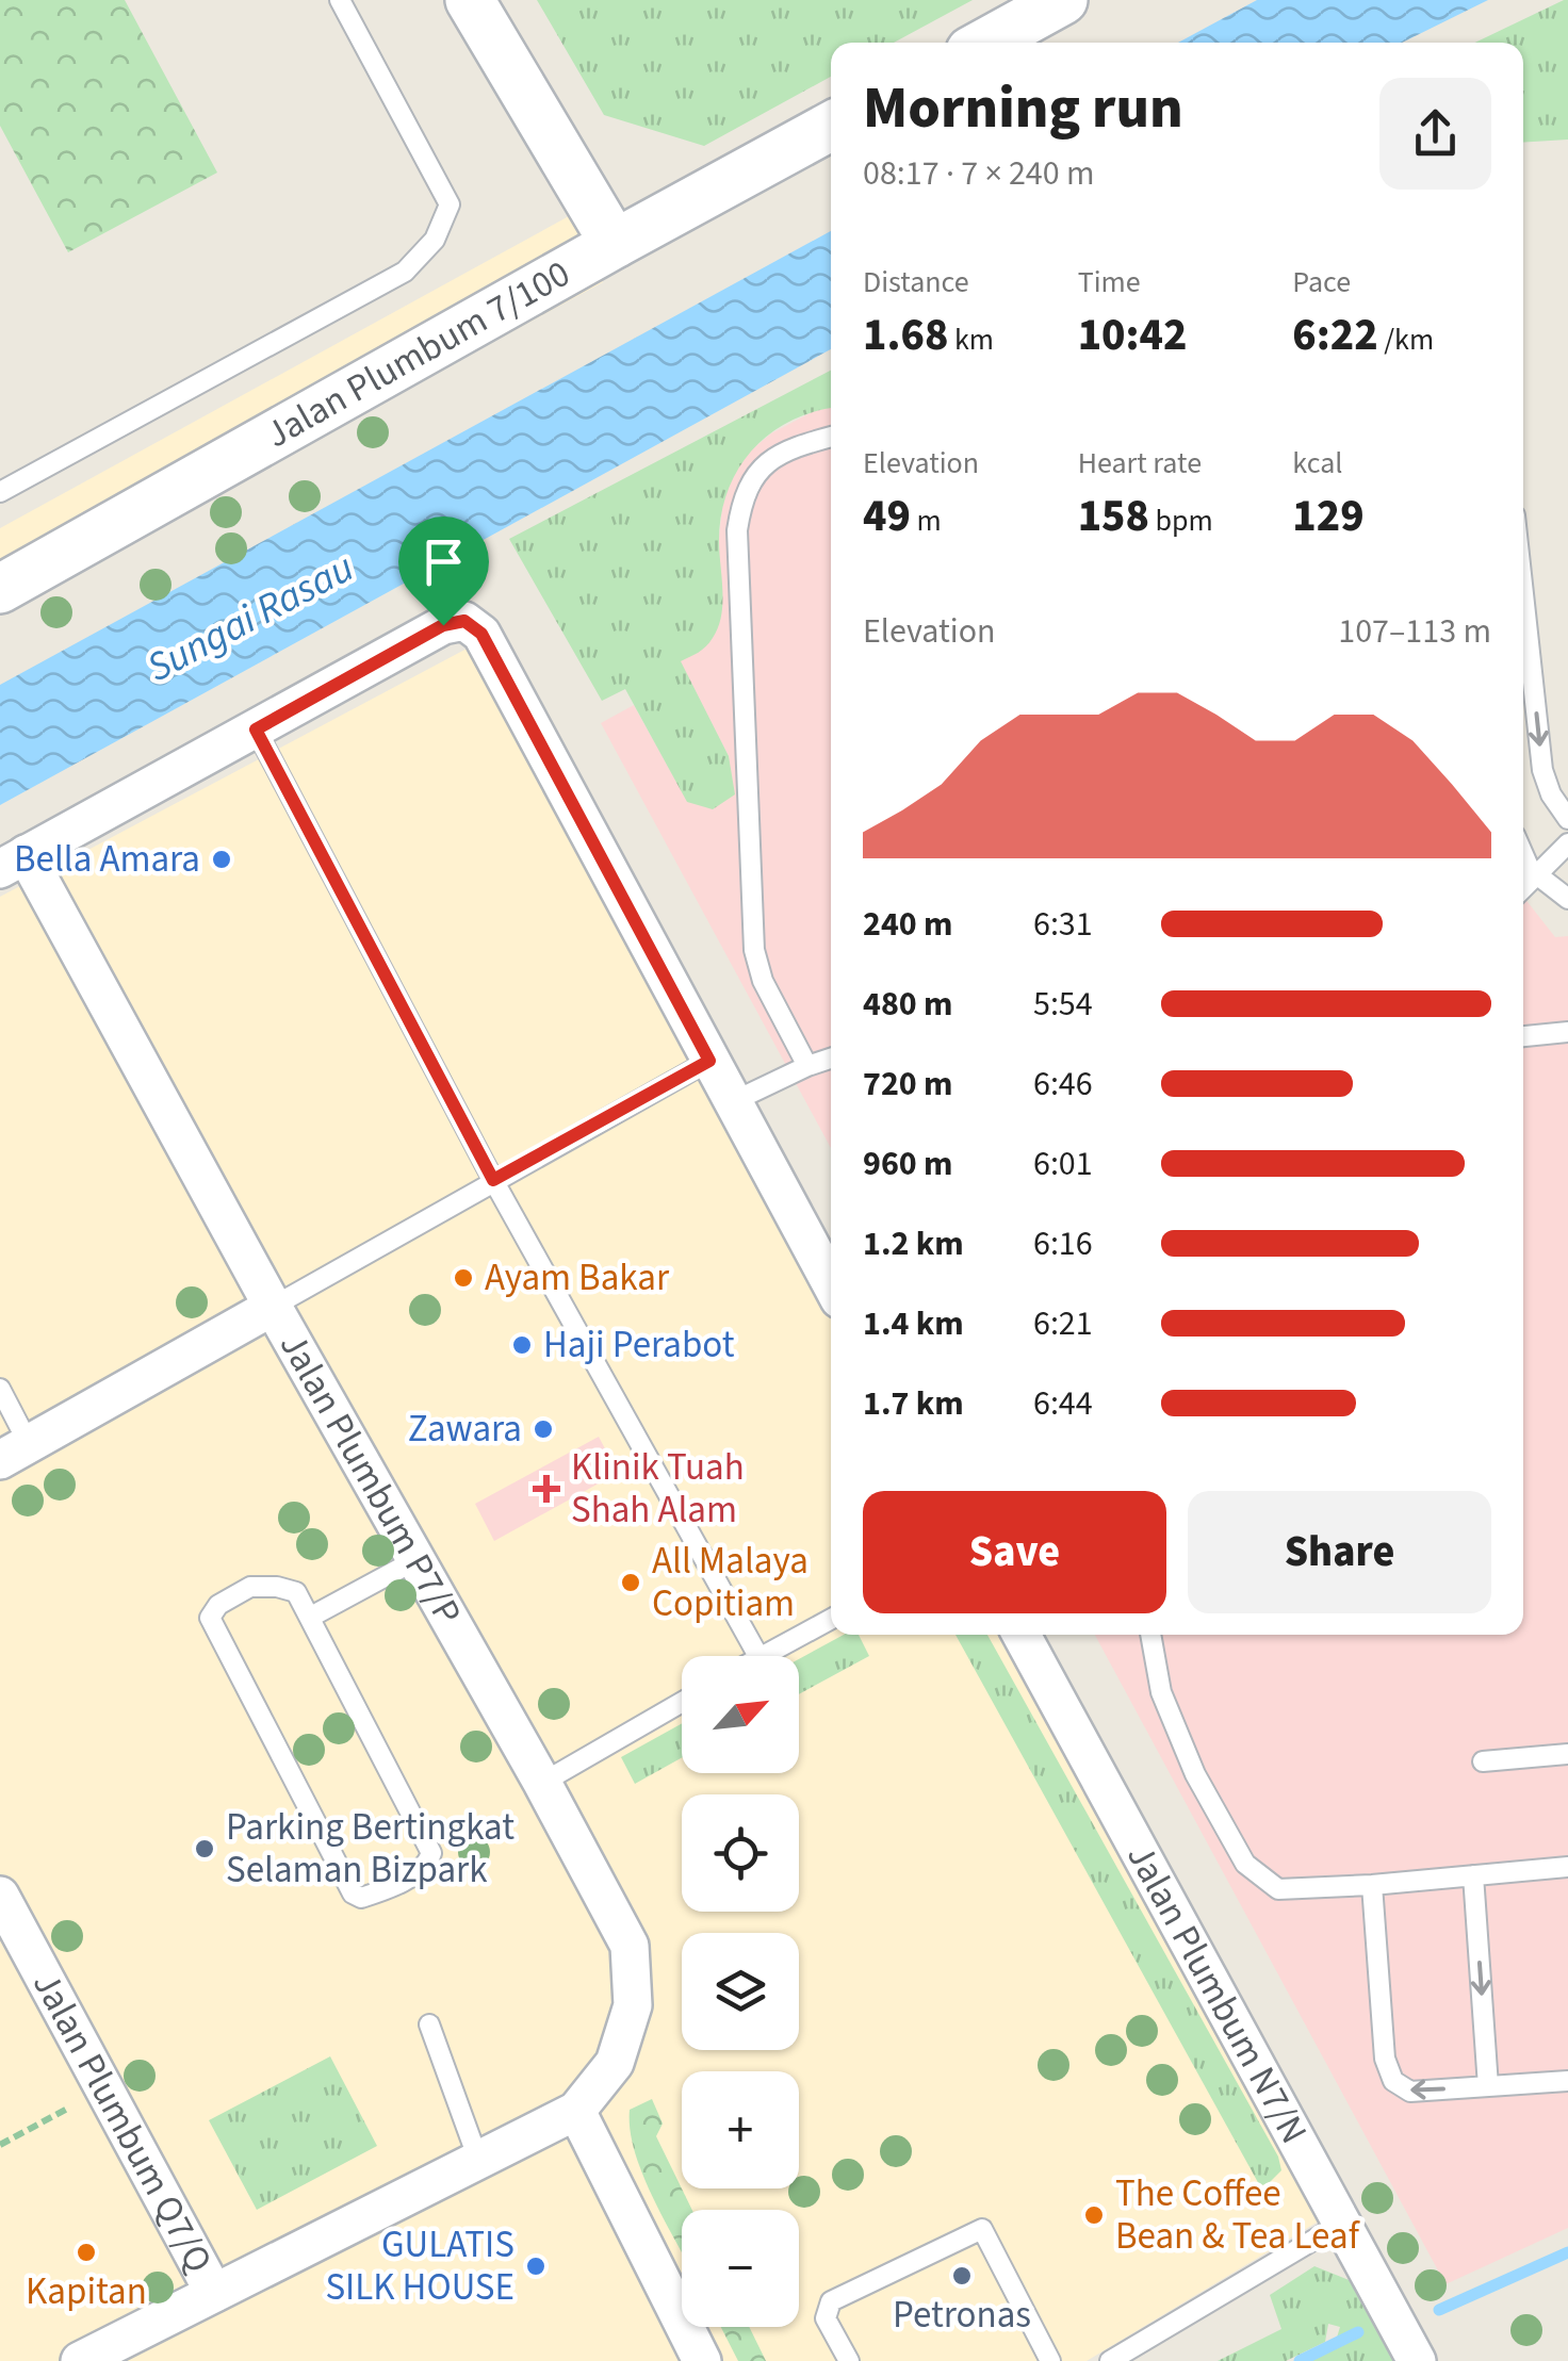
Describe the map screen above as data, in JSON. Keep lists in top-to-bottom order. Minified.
{"streets":{"street":["Jalan Plumbum 7/100","Jalan Plumbum P7/P","Jalan Plumbum N7/N","Jalan Plumbum Q7/Q"]},"crossings":[["Jalan Plumbum P7/P","Jalan Plumbum Q7/Q"]],"water":["Sungai Rasau"],"places":{"other":["Bella Amara","Ayam Bakar","Haji Perabot","Zawara","All Malaya Copitiam","Parking Bertingkat Selaman Bizpark","The Coffee Bean & Tea Leaf","Kapitan","GULATIS SILK HOUSE","Petronas"],"health":["Klinik Tuah Shah Alam"]},"north":"top right","page":{"heading":["Morning run","08:17 · 7 × 240 m"],"stats":[["Distance","1.68 km"],["Time","10:42"],["Pace","6:22 /km"],["Elevation","49 m"],["Heart rate","158 bpm"],["kcal","129"]],"chart":["Elevation","107–113 m"],"list":[{"name":"240 m","note":"6:31"},{"name":"480 m","note":"5:54"},{"name":"720 m","note":"6:46"},{"name":"960 m","note":"6:01"},{"name":"1.2 km","note":"6:16"},{"name":"1.4 km","note":"6:21"},{"name":"1.7 km","note":"6:44"}],"buttons":["Save","Share"],"map_buttons":["+","−"]}}
